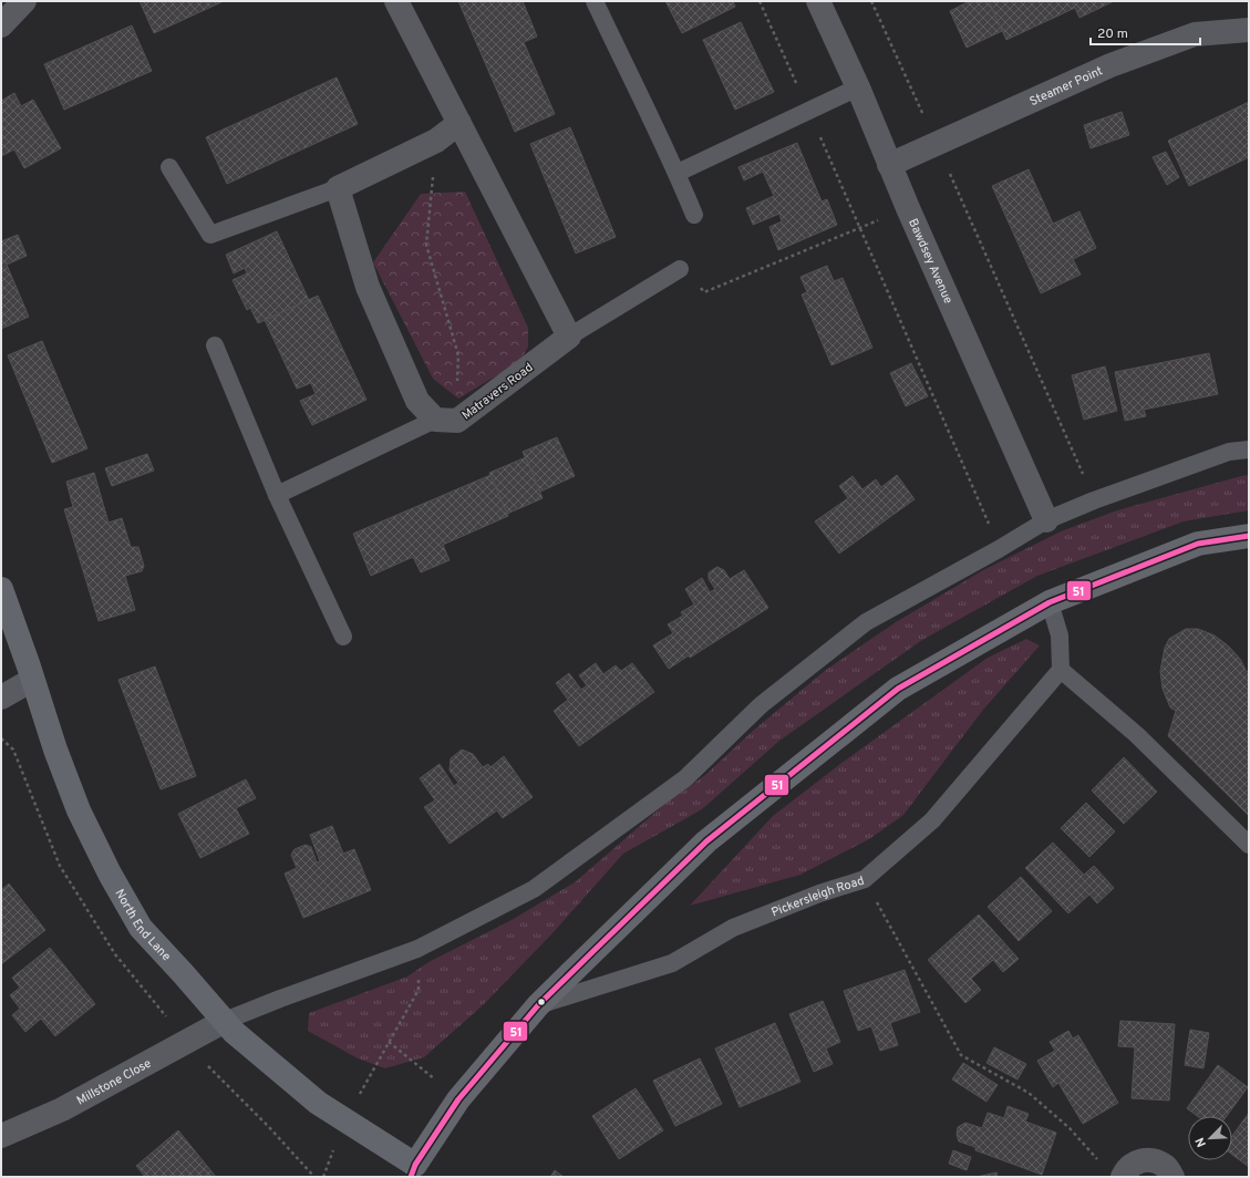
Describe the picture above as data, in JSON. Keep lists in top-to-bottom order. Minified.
{"streets":{"main road":["North End Lane"],"street":["Steamer Point","Bawdsey Avenue","Matravers Road","Millstone Close"],"lane":["Pickersleigh Road"]},"crossings":[["Steamer Point","Bawdsey Avenue"],["North End Lane","Millstone Close"]],"lines":["transit line 51"],"scale_bar":"20 m","north":"bottom left"}
